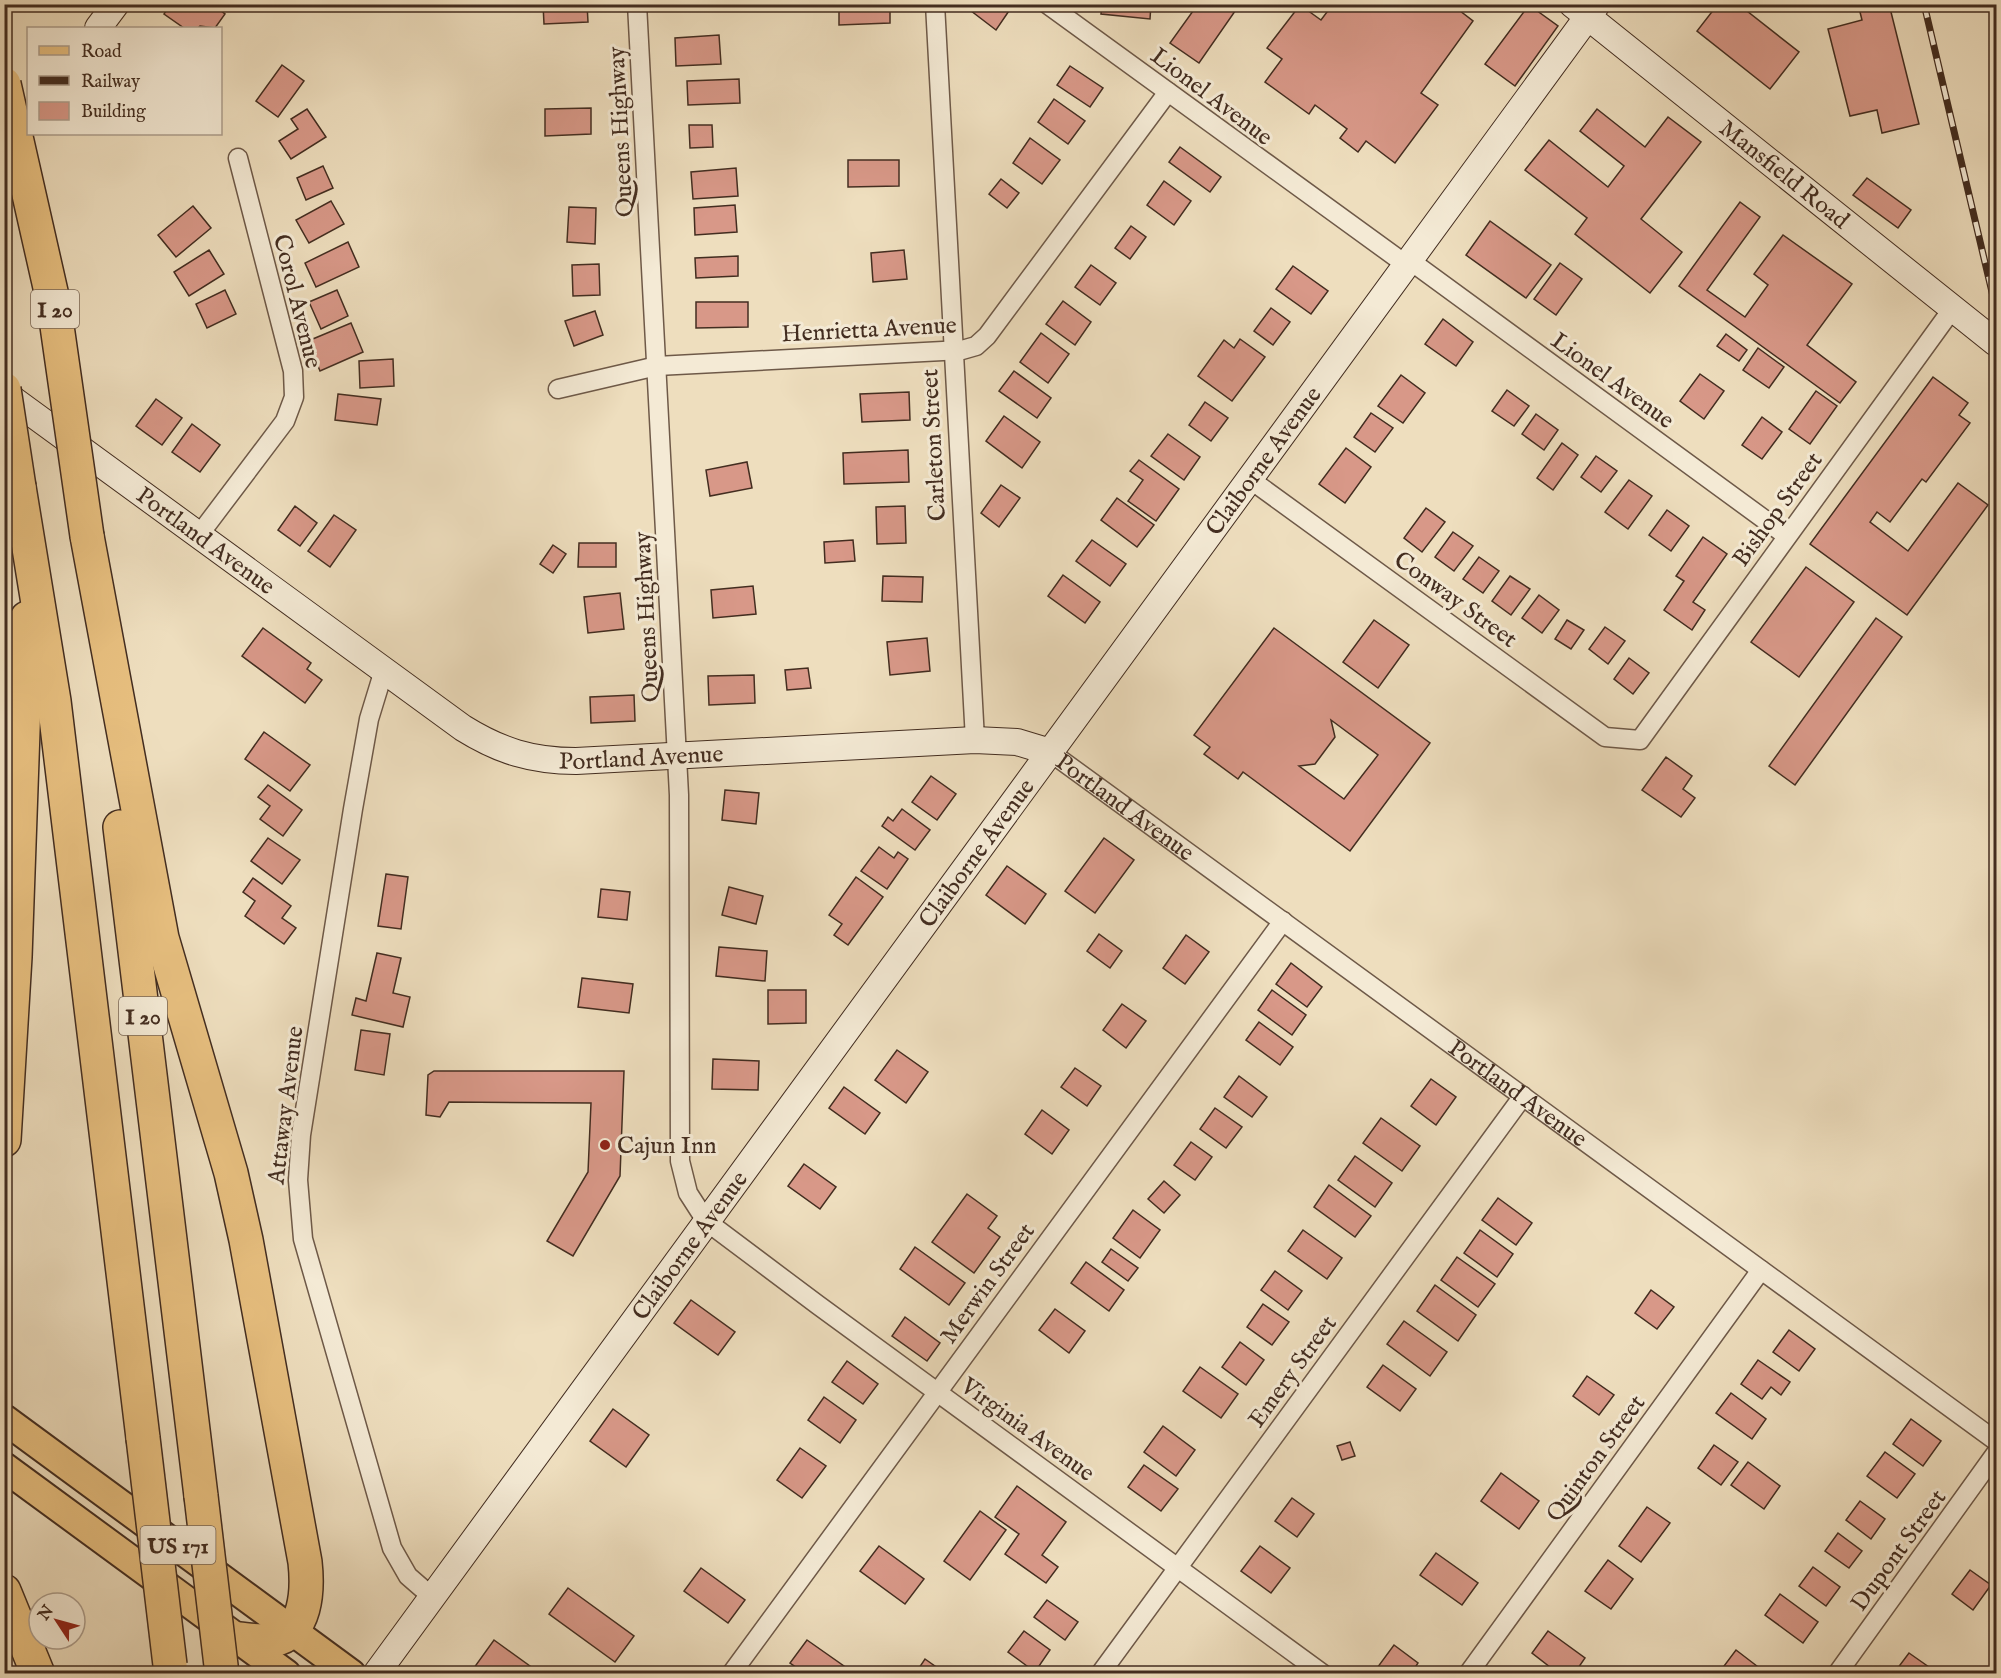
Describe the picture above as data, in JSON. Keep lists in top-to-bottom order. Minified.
{"streets":{"highway":["I 20"],"main road":["US 171"],"street":["Lionel Avenue","Queens Highway","Mansfield Road","Corol Avenue","Henrietta Avenue","Carleton Street","Claiborne Avenue","Bishop Street","Portland Avenue","Conway Street","Attaway Avenue","Merwin Street","Emery Street","Virginia Avenue","Quinton Street","Dupont Street"]},"crossings":[["Lionel Avenue","Henrietta Avenue"],["Lionel Avenue","Claiborne Avenue"],["Lionel Avenue","Bishop Street"],["Queens Highway","Henrietta Avenue"],["Queens Highway","Claiborne Avenue"],["Queens Highway","Portland Avenue"],["Queens Highway","Virginia Avenue"],["Mansfield Road","Claiborne Avenue"],["Mansfield Road","Bishop Street"],["Corol Avenue","Portland Avenue"],["I 20","Portland Avenue"],["Henrietta Avenue","Carleton Street"],["Carleton Street","Portland Avenue"],["Claiborne Avenue","Portland Avenue"],["Claiborne Avenue","Conway Street"],["Claiborne Avenue","Attaway Avenue"],["Claiborne Avenue","Virginia Avenue"],["Bishop Street","Conway Street"],["Portland Avenue","Attaway Avenue"],["Portland Avenue","Merwin Street"],["Portland Avenue","Emery Street"],["Portland Avenue","Quinton Street"],["Merwin Street","Virginia Avenue"],["Emery Street","Virginia Avenue"]],"places":["Cajun Inn"],"legend":["Road","Railway","Building"],"north":"top left"}
